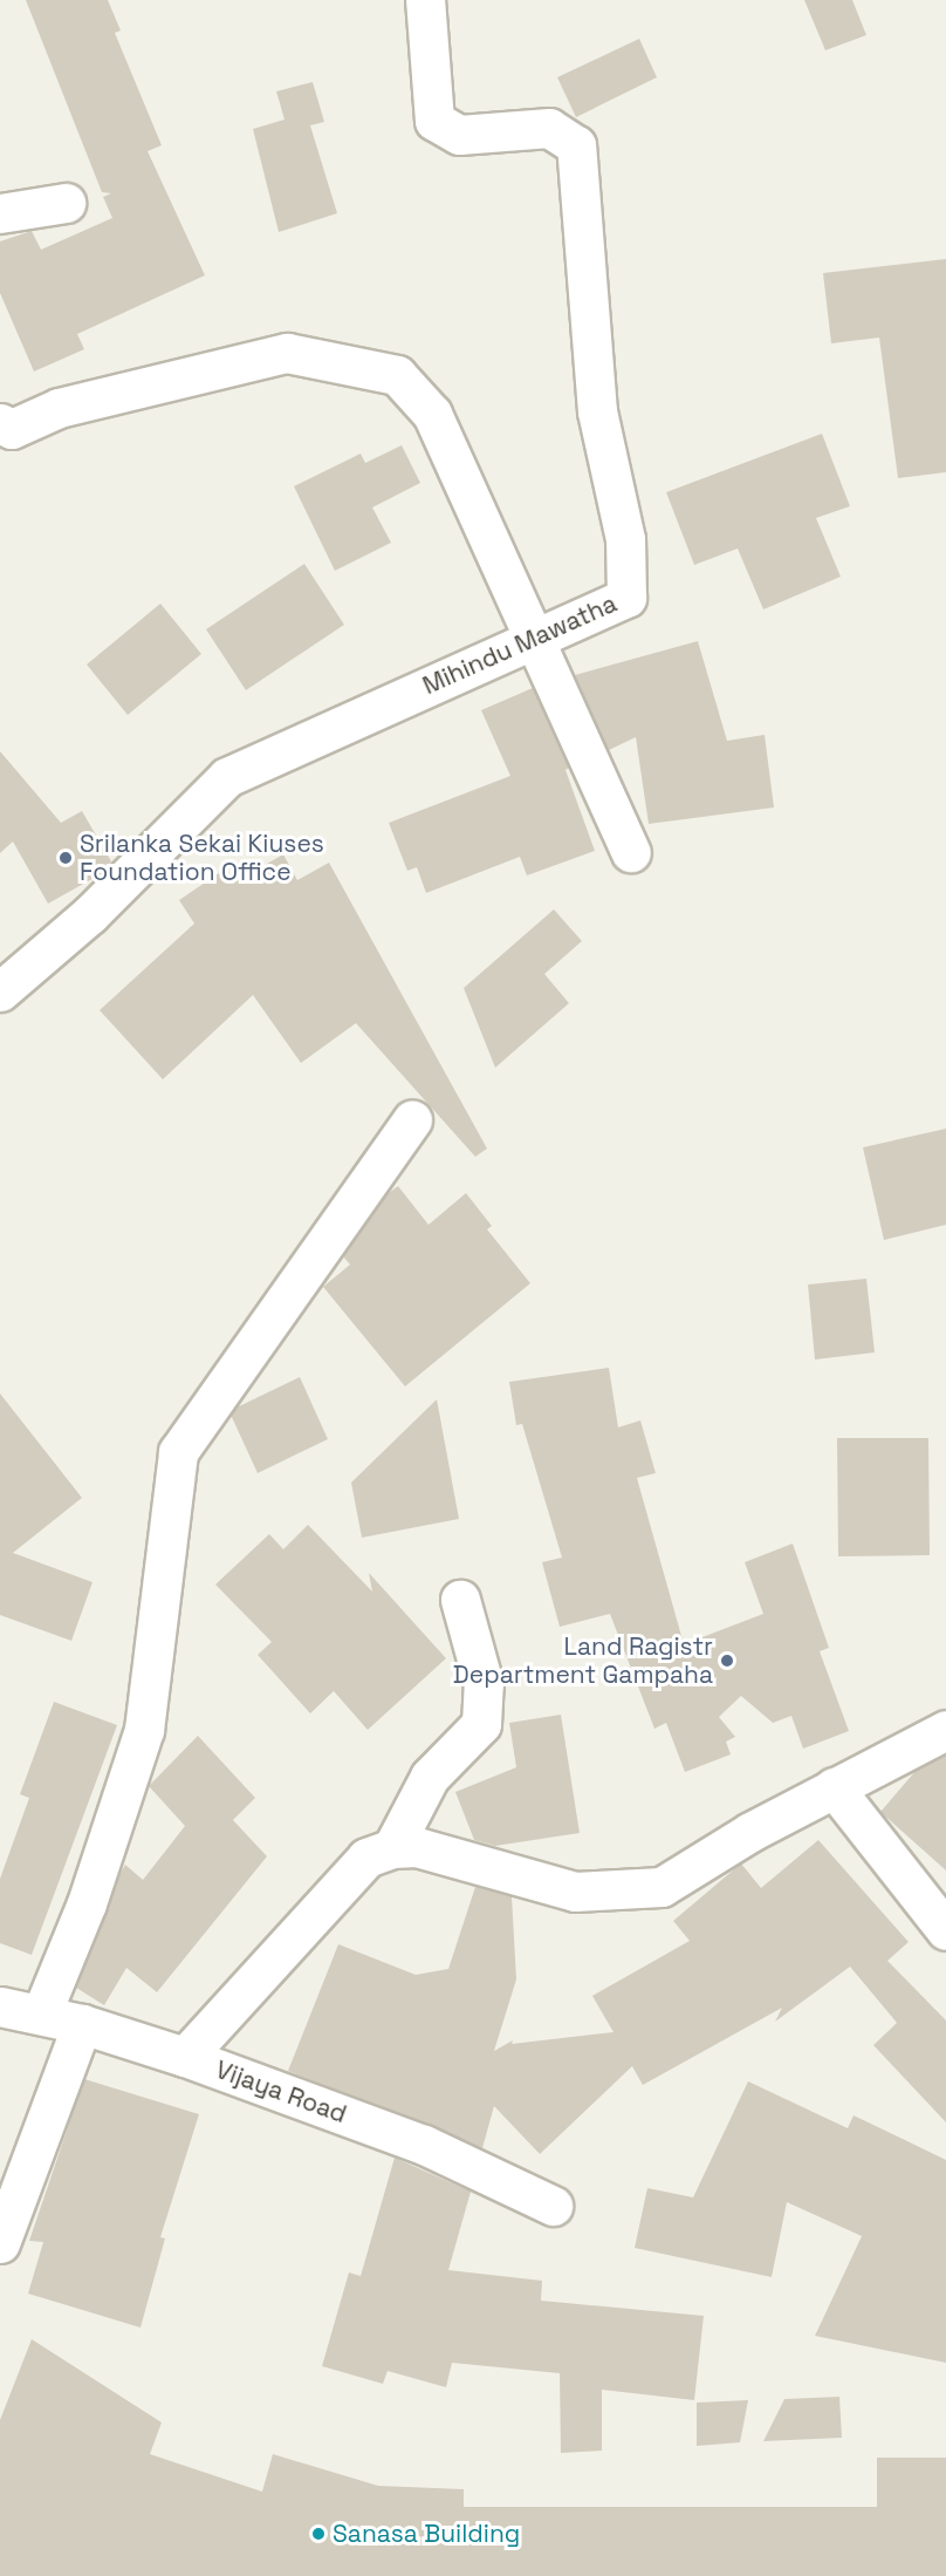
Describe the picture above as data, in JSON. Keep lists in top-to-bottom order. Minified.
{"streets":{"street":["Mihindu Mawatha","Vijaya Road"]},"places":["Srilanka Sekai Kiuses Foundation Office","Land Ragistr Department Gampaha","Sanasa Building"]}
